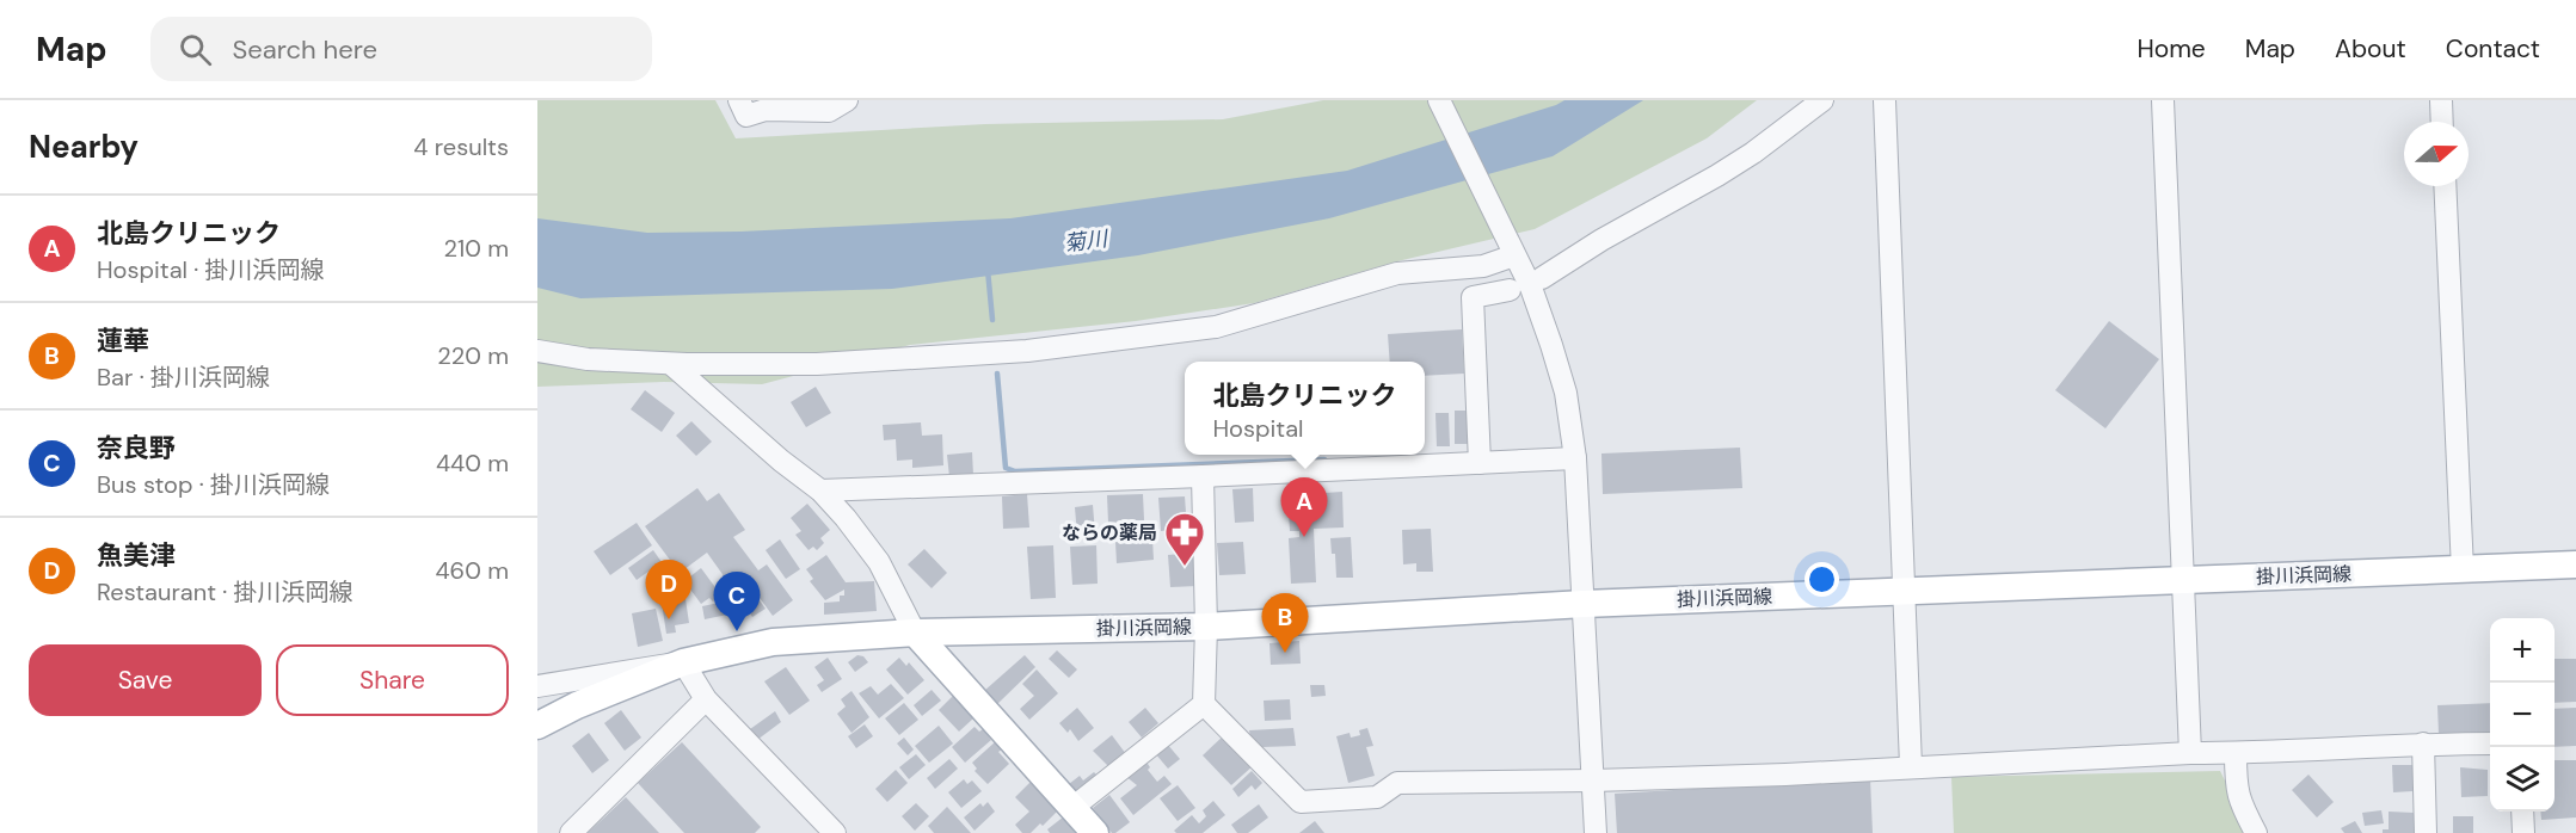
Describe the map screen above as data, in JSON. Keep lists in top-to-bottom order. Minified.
{"streets":{"main road":["掛川浜岡線"]},"water":["菊川"],"places":{"pharmacy":["ならの薬局"]},"north":"right","page":{"header":"Map","search":"Search here","nav":["Home","Map","About","Contact"],"heading":["Nearby","4 results"],"list":[{"mark":"A","name":"北島クリニック","note":"Hospital · 掛川浜岡線","value":"210 m"},{"mark":"B","name":"蓮華","note":"Bar · 掛川浜岡線","value":"220 m"},{"mark":"C","name":"奈良野","note":"Bus stop · 掛川浜岡線","value":"440 m"},{"mark":"D","name":"魚美津","note":"Restaurant · 掛川浜岡線","value":"460 m"}],"popup":["北島クリニック","Hospital"],"pins":["A","D","C","B"],"map_buttons":["+","−"],"buttons":["Save","Share"]}}
